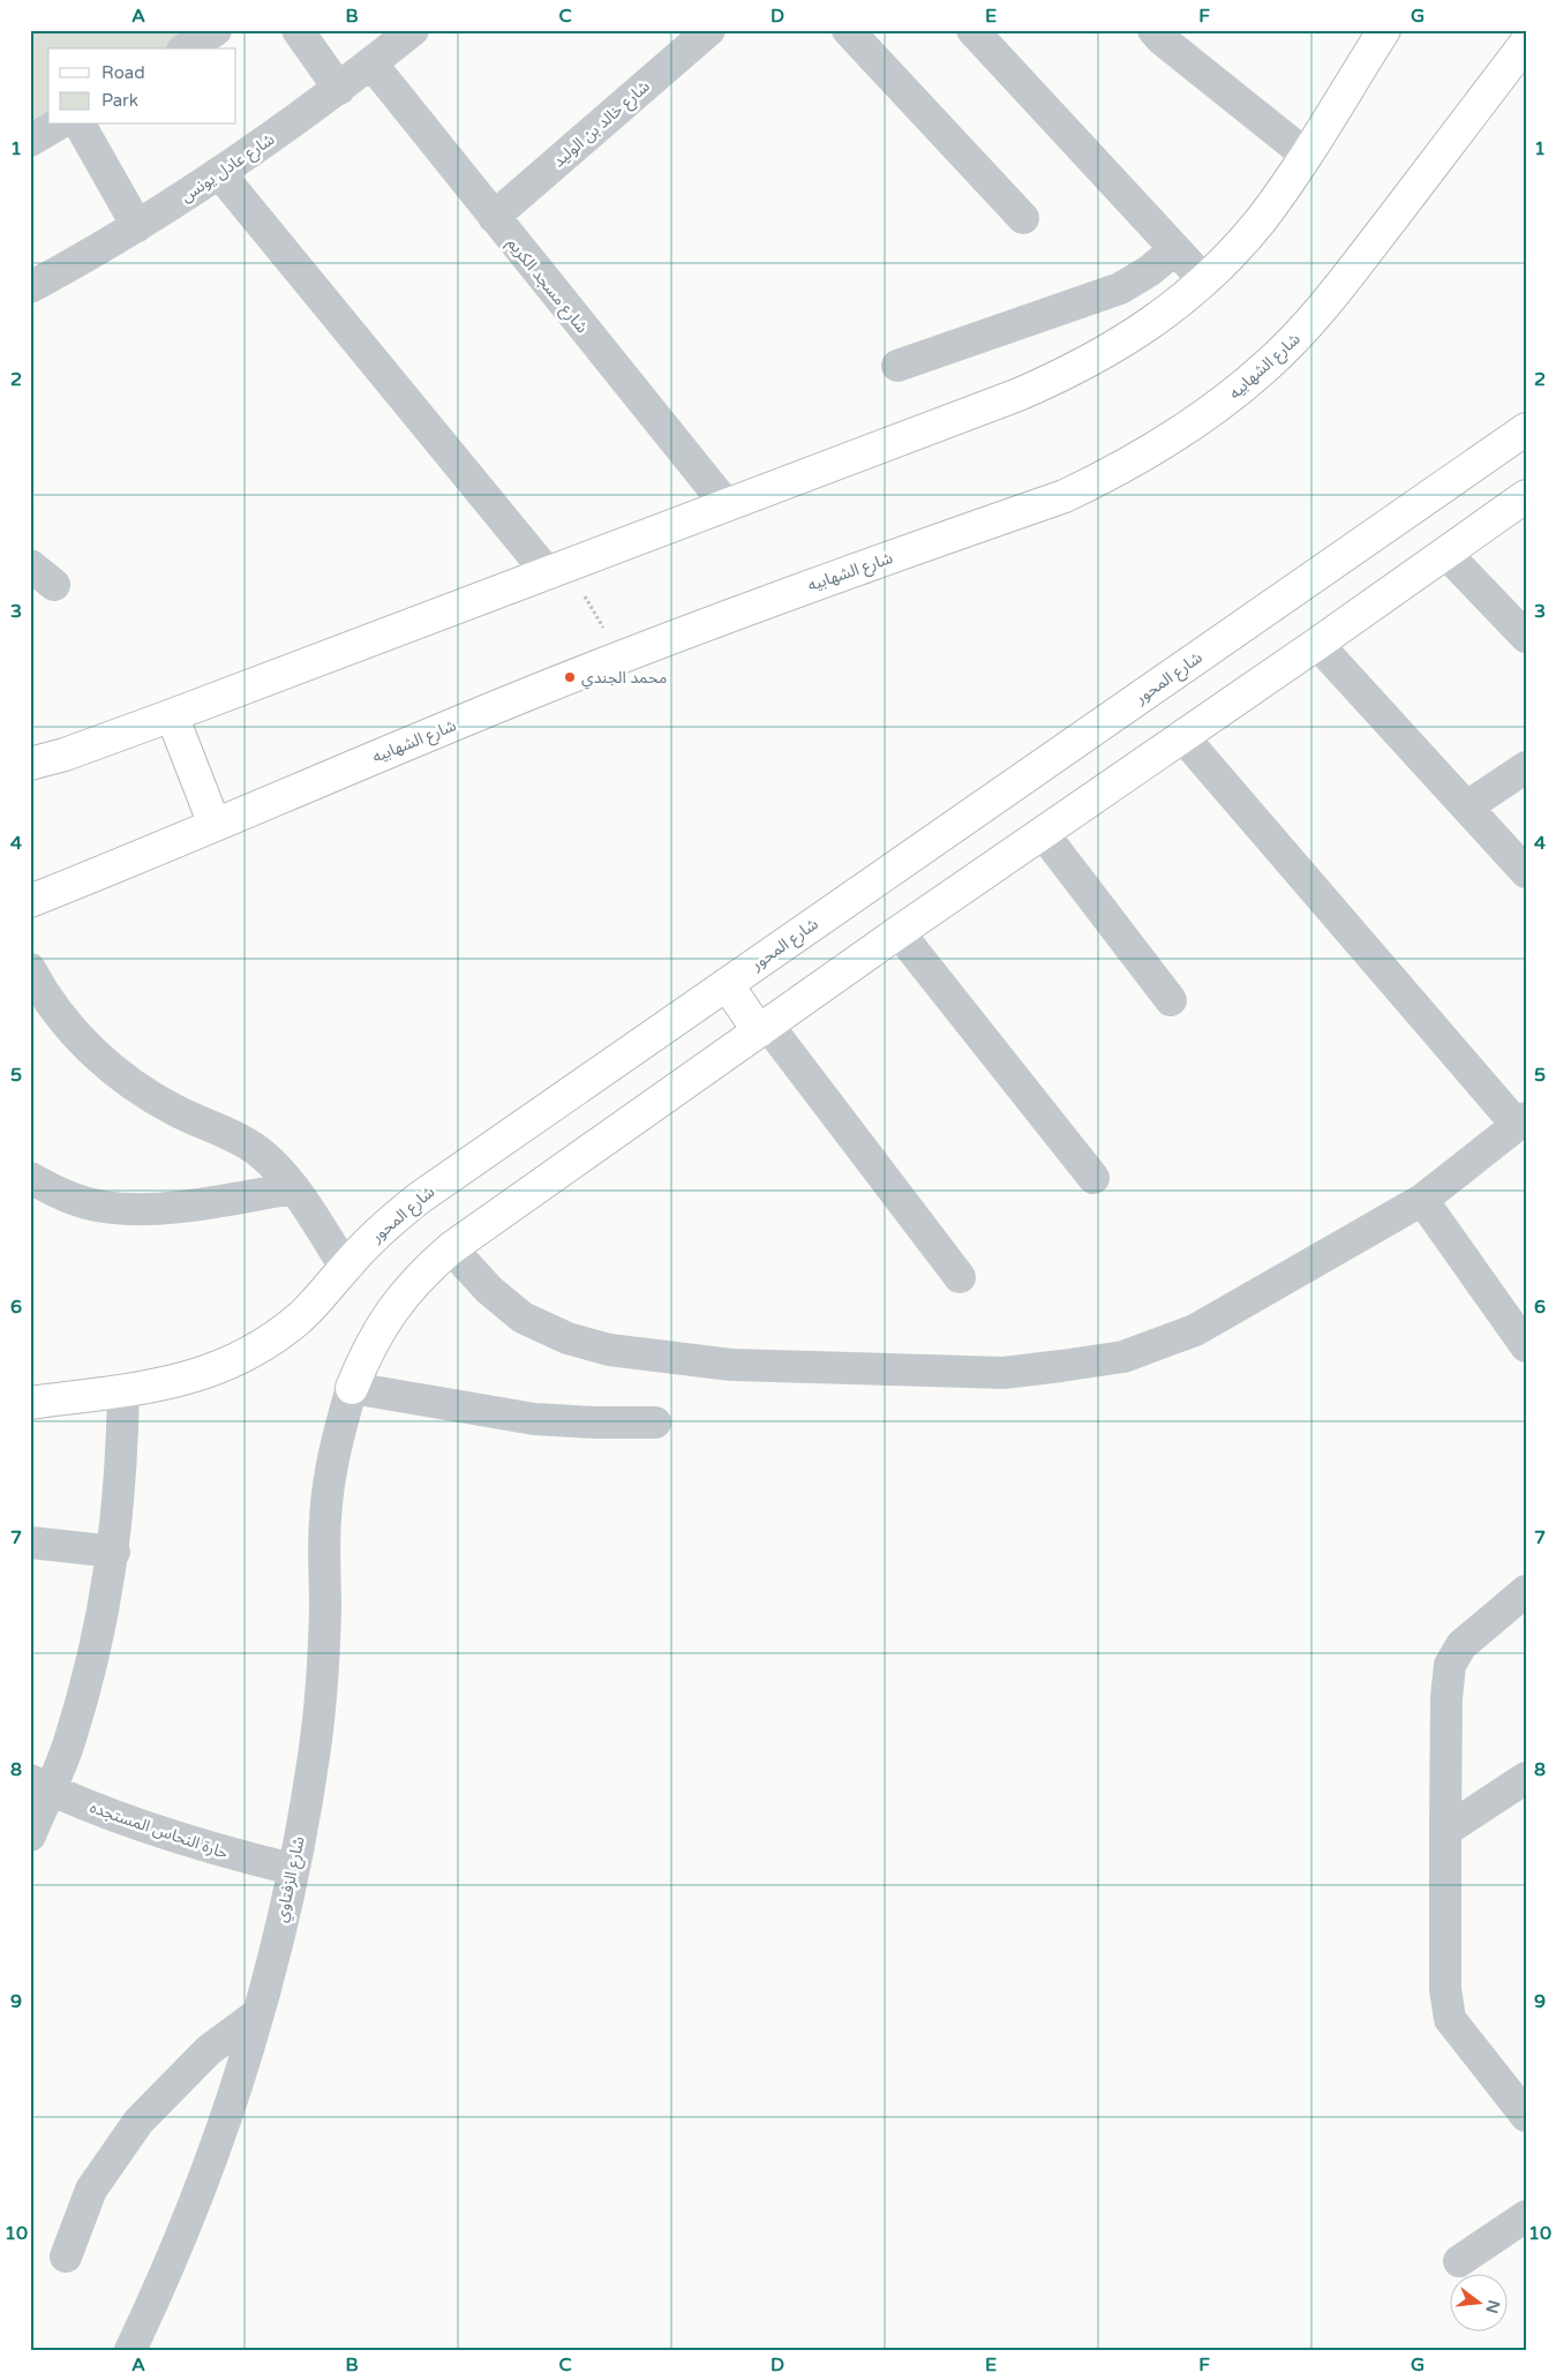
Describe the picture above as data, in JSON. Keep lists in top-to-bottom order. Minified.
{"streets":{"main road":["شارع الشهابيه","شارع المحور"],"street":["شارع خالد بن الوليد","شارع عادل يونس","شارع مسجد الكريم","حارة النحاس المستجده","شارع الزفتاوي"]},"crossings":[["شارع خالد بن الوليد","شارع مسجد الكريم"],["شارع عادل يونس","شارع مسجد الكريم"],["حارة النحاس المستجده","شارع الزفتاوي"]],"places":["محمد الجندي"],"legend":["Road","Park"],"north":"right","grid":{"columns":["A","B","C","D","E","F","G"],"rows":["1","2","3","4","5","6","7","8","9","10"]}}
